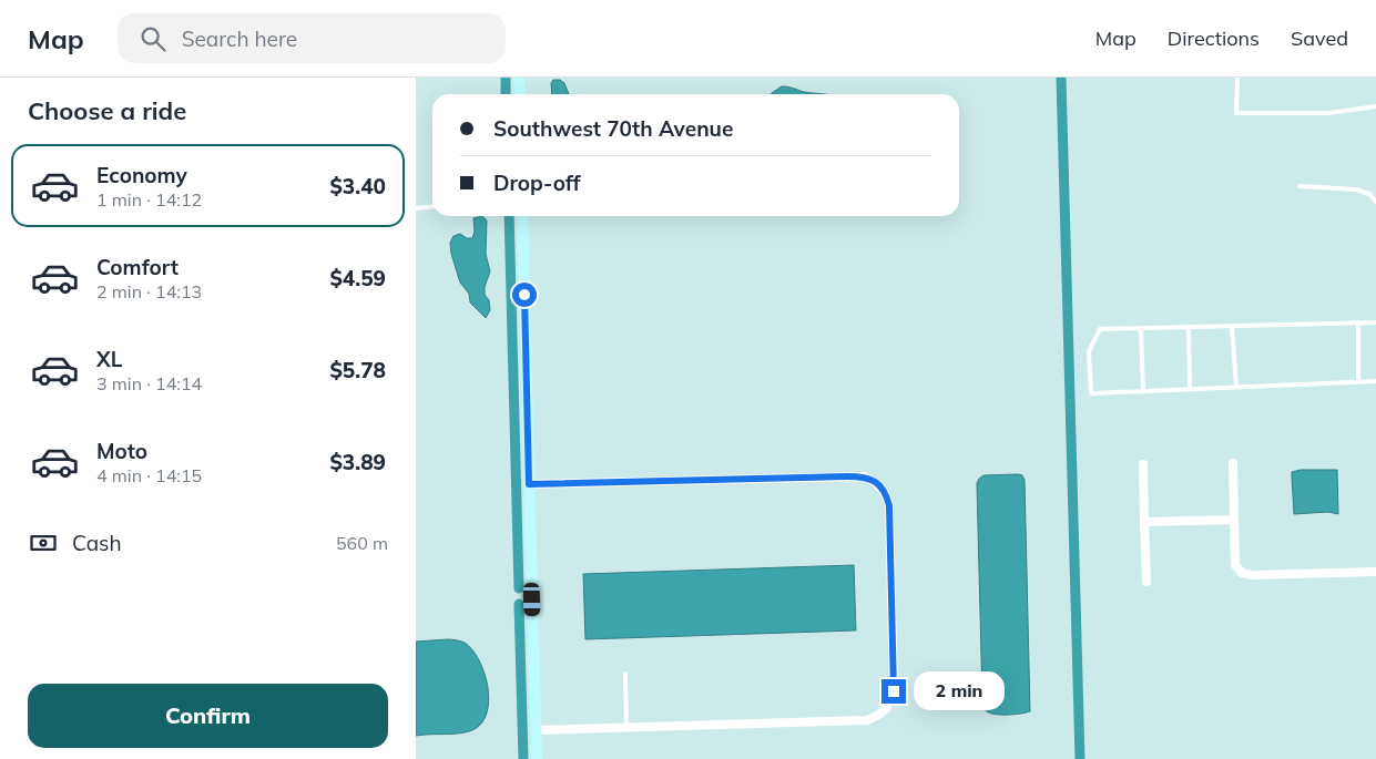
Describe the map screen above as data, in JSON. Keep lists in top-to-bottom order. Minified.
{"page":{"header":"Map","search":"Search here","nav":["Map","Directions","Saved"],"heading":"Choose a ride","banner":["Southwest 70th Avenue","Drop-off"],"list":[{"name":"Economy","note":"1 min · 14:12","value":"$3.40"},{"name":"Comfort","note":"2 min · 14:13","value":"$4.59"},{"name":"XL","note":"3 min · 14:14","value":"$5.78"},{"name":"Moto","note":"4 min · 14:15","value":"$3.89"}],"pay":["Cash","560 m"],"bubble":"2 min","buttons":"Confirm"}}
